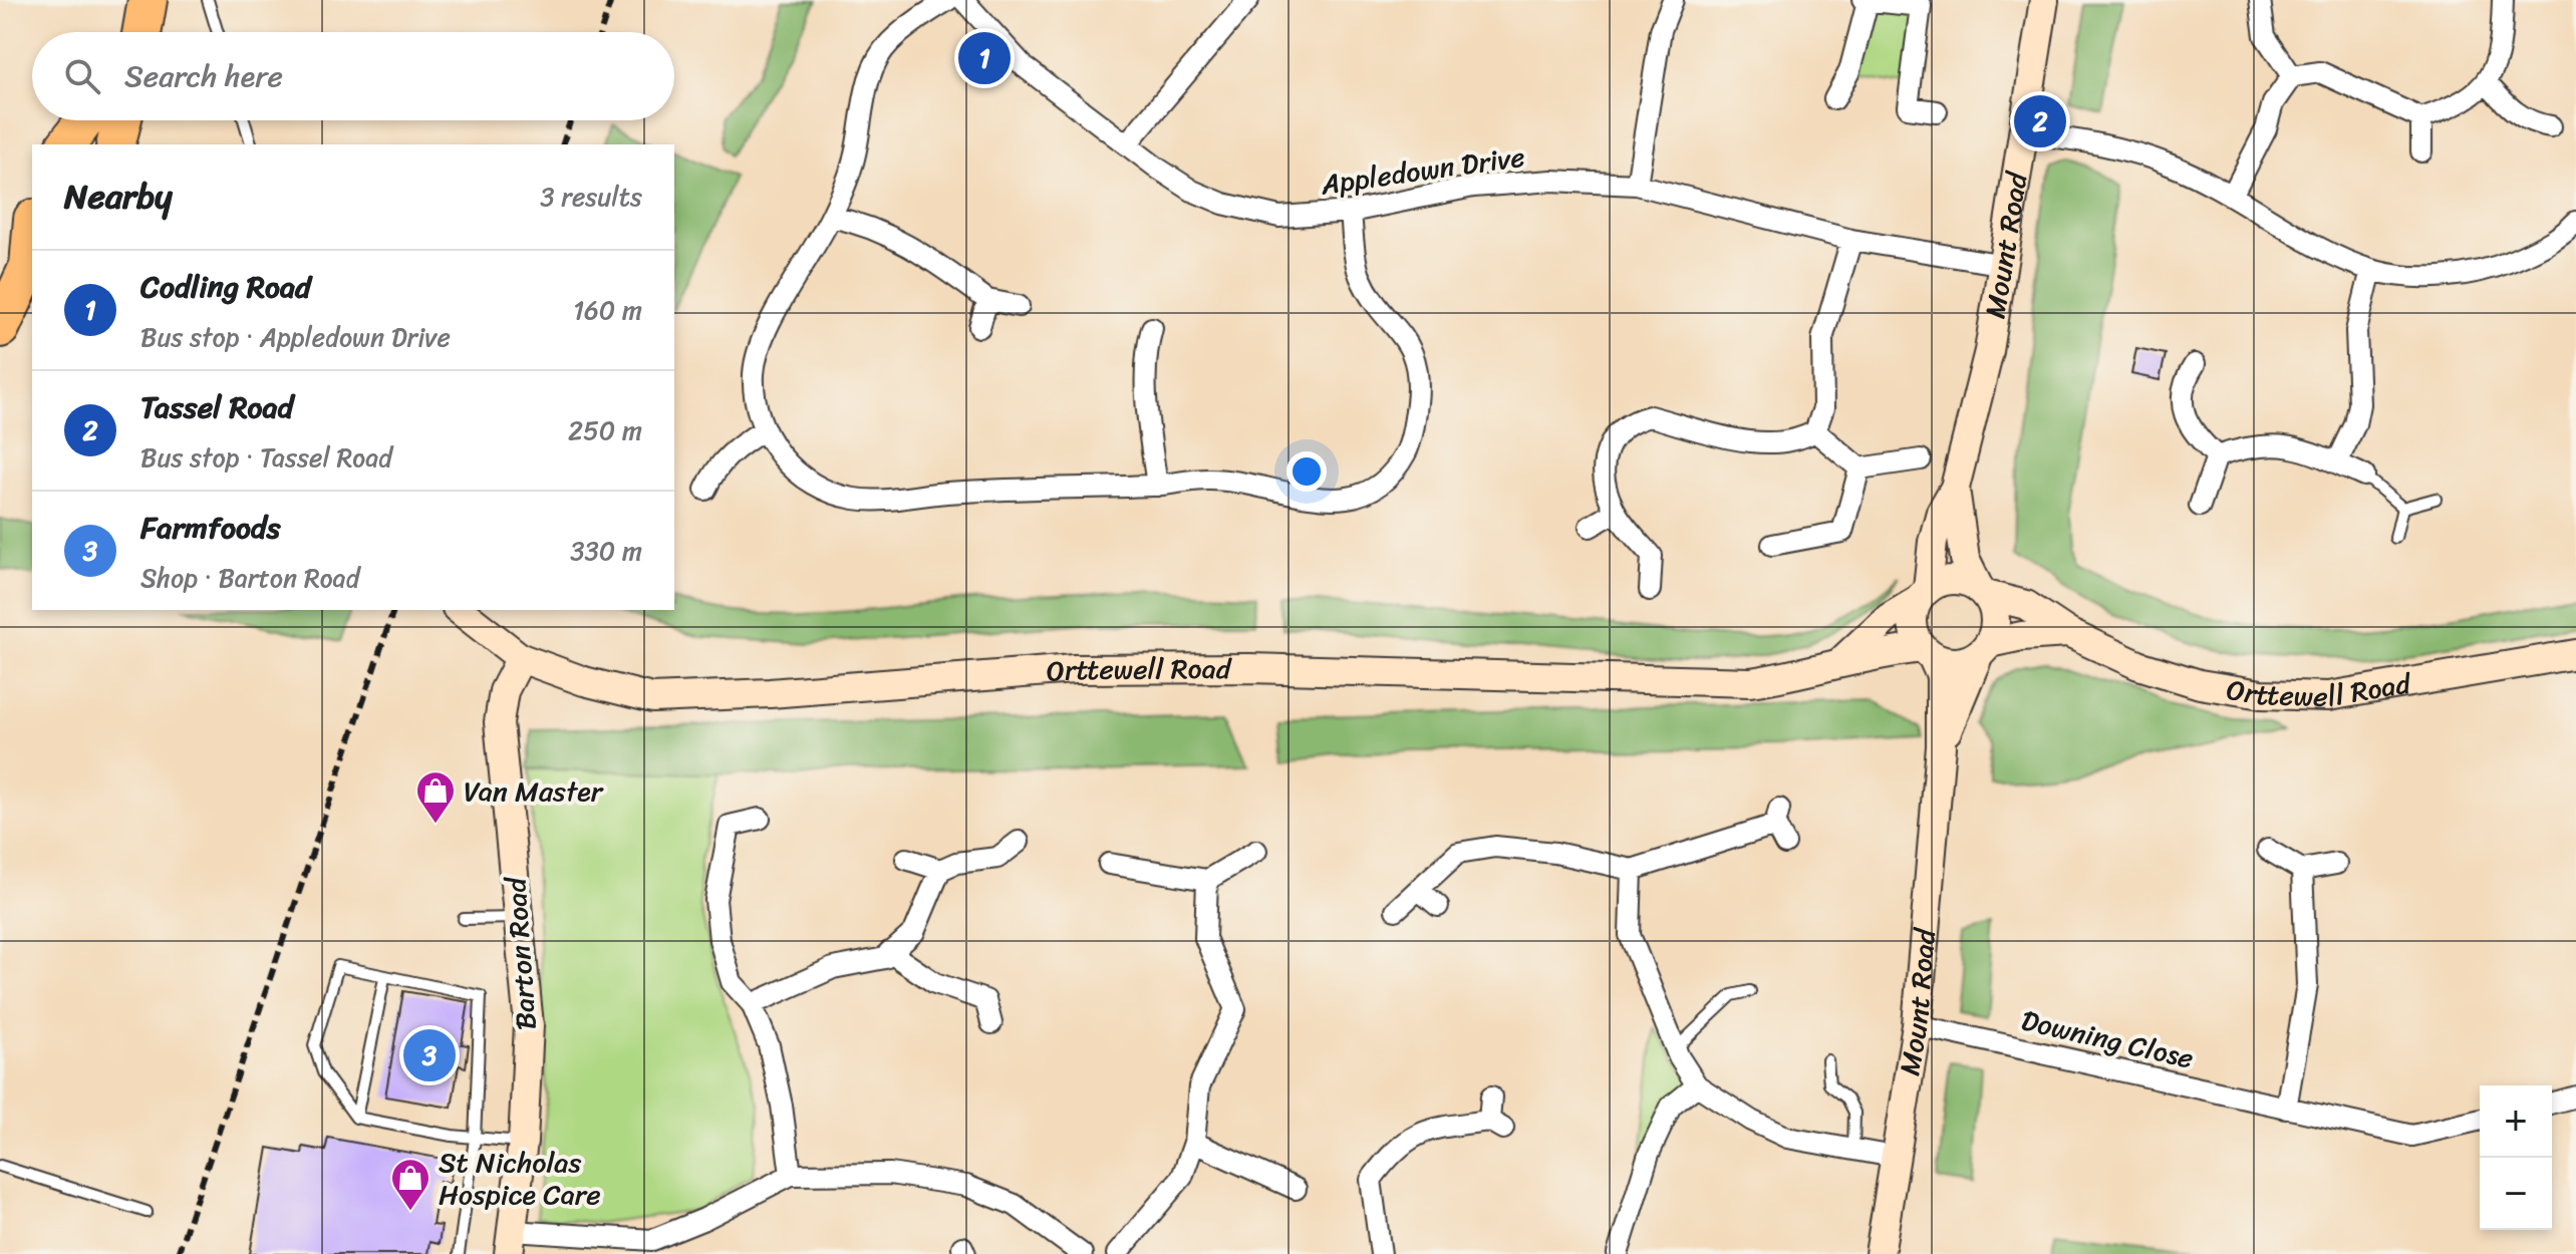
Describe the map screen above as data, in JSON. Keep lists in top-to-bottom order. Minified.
{"streets":{"street":["Appledown Drive","Mount Road","Orttewell Road","Barton Road","Downing Close"]},"crossings":[["Appledown Drive","Mount Road"],["Mount Road","Orttewell Road"],["Mount Road","Downing Close"],["Orttewell Road","Barton Road"]],"places":{"shop":["Van Master","St Nicholas Hospice Care"]},"page":{"pins":["1","2","3"],"search":"Search here","heading":["Nearby","3 results"],"list":[{"mark":"1","name":"Codling Road","note":"Bus stop · Appledown Drive","value":"160 m"},{"mark":"2","name":"Tassel Road","note":"Bus stop · Tassel Road","value":"250 m"},{"mark":"3","name":"Farmfoods","note":"Shop · Barton Road","value":"330 m"}],"map_buttons":["+","−"]}}
